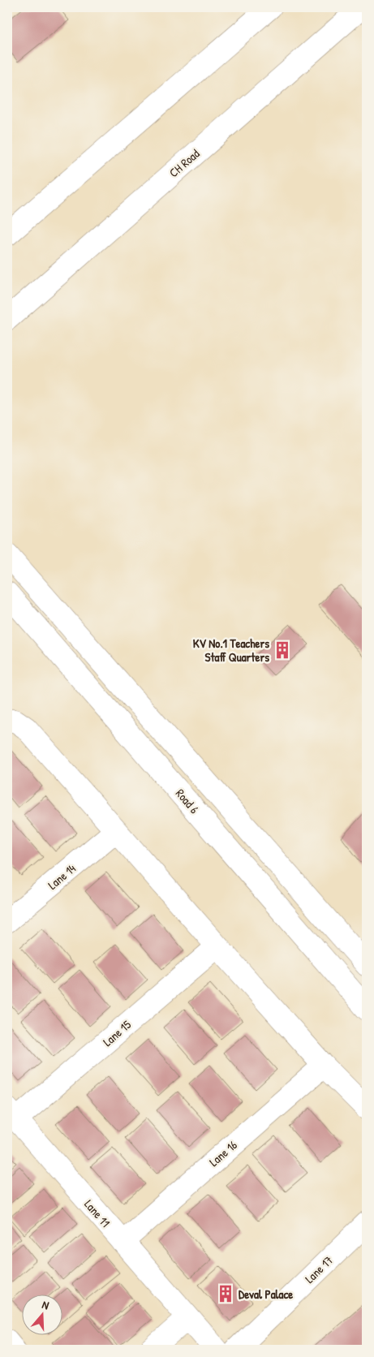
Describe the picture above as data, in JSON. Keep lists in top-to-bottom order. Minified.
{"streets":{"street":["CH Road","Road 6","Lane 14","Lane 15","Lane 16","Lane 11","Lane 17"]},"crossings":[["Lane 15","Lane 11"],["Lane 16","Lane 11"]],"places":{"building":["KV No.1 Teachers Staff Quarters","Deval Palace"]},"north":"top"}
